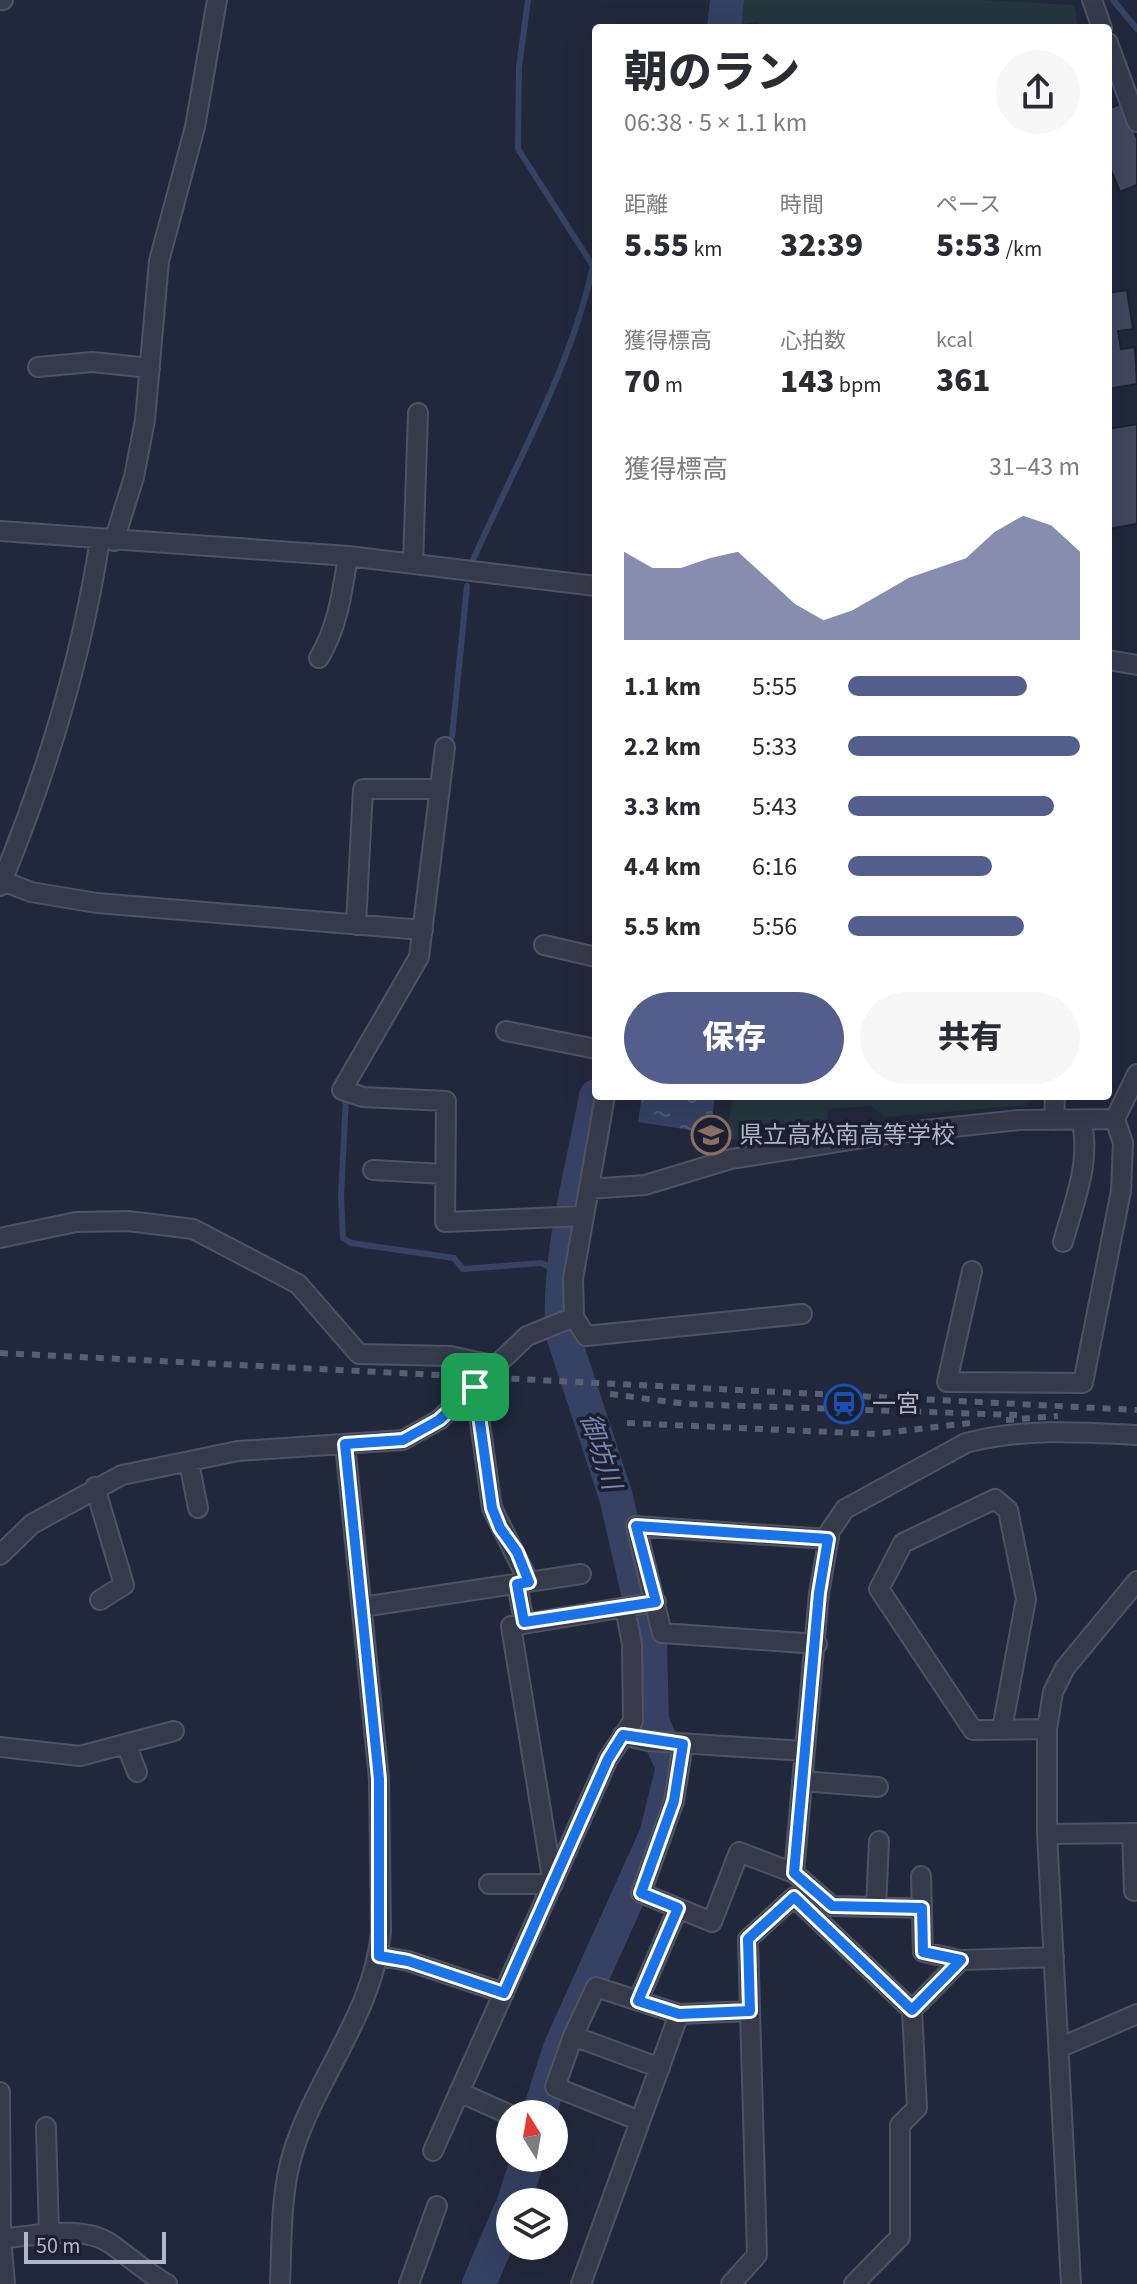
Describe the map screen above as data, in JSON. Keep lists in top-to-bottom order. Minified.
{"water":["御坊川"],"places":{"school or university":["県立高松南高等学校"],"station":["一宮"]},"scale_bar":"50 m","north":"top","page":{"heading":["朝のラン","06:38 · 5 × 1.1 km"],"stats":[["距離","5.55 km"],["時間","32:39"],["ペース","5:53 /km"],["獲得標高","70 m"],["心拍数","143 bpm"],["kcal","361"]],"chart":["獲得標高","31–43 m"],"list":[{"name":"1.1 km","note":"5:55"},{"name":"2.2 km","note":"5:33"},{"name":"3.3 km","note":"5:43"},{"name":"4.4 km","note":"6:16"},{"name":"5.5 km","note":"5:56"}],"buttons":["保存","共有"],"scale":"50 m"}}
